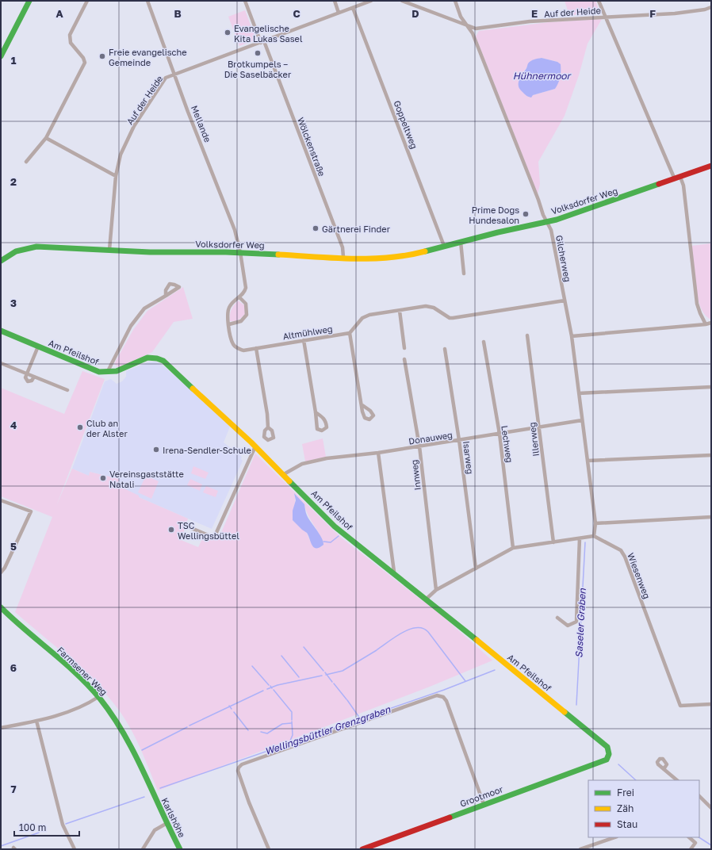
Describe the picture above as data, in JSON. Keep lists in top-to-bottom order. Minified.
{"streets":{"street":["Auf der Heide","Mellande","Goppeltweg","Wölckenstraße","Volksdorfer Weg","Gilcherweg","Altmühlweg","Am Pfeilshof","Donauweg","Illerweg","Lechweg","Isarweg","Innweg","Wiesenweg","Farmsener Weg","Grootmoor","Karlshöhe"]},"crossings":[["Auf der Heide","Mellande"],["Auf der Heide","Goppeltweg"],["Auf der Heide","Wölckenstraße"],["Auf der Heide","Volksdorfer Weg"],["Auf der Heide","Gilcherweg"],["Mellande","Volksdorfer Weg"],["Mellande","Altmühlweg"],["Goppeltweg","Volksdorfer Weg"],["Wölckenstraße","Volksdorfer Weg"],["Volksdorfer Weg","Gilcherweg"],["Volksdorfer Weg","Altmühlweg"],["Gilcherweg","Donauweg"],["Gilcherweg","Wiesenweg"],["Am Pfeilshof","Donauweg"],["Am Pfeilshof","Grootmoor"],["Donauweg","Illerweg"],["Donauweg","Lechweg"],["Donauweg","Isarweg"],["Donauweg","Innweg"],["Farmsener Weg","Karlshöhe"]],"water":["Hühnermoor","Saseler Graben","Wellingsbüttler Grenzgraben"],"places":["Evangelische Kita Lukas Sasel","Brotkumpels – Die Saselbäcker","Freie evangelische Gemeinde","Prime Dogs Hundesalon","Gärtnerei Finder","Club an der Alster","Irena-Sendler-Schule","Vereinsgaststätte Natali","TSC Wellingsbüttel"],"legend":["Frei","Zäh","Stau"],"scale_bar":"100 m","grid":{"columns":["A","B","C","D","E","F"],"rows":["1","2","3","4","5","6","7"]}}
